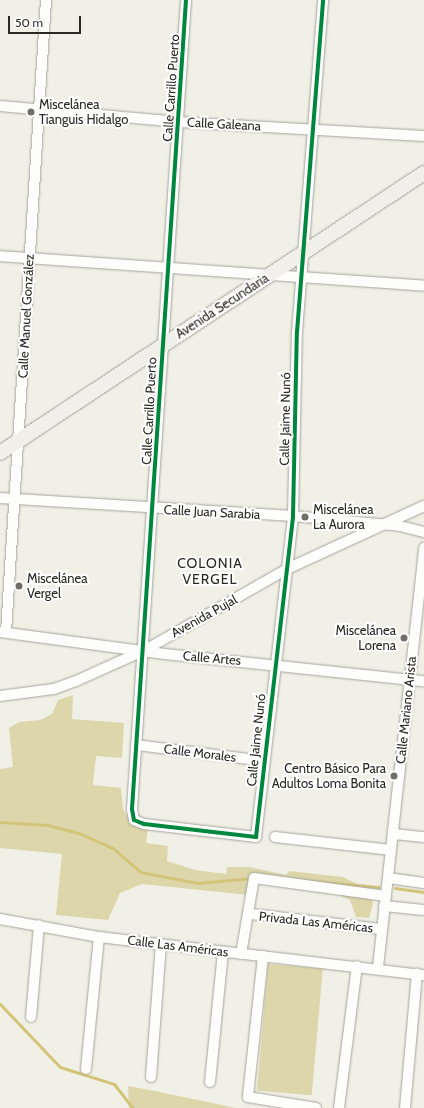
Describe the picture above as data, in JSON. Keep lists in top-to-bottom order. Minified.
{"streets":{"street":["Calle Carrillo Puerto","Calle Galeana","Avenida Secundaria","Calle Manuel González","Calle Jaime Nunó","Calle Juan Sarabia","Avenida Pujal","Calle Artes","Calle Mariano Arista","Calle Morales","Privada Las Américas","Calle Las Américas"]},"crossings":[["Calle Carrillo Puerto","Calle Galeana"],["Calle Carrillo Puerto","Avenida Secundaria"],["Calle Carrillo Puerto","Calle Jaime Nunó"],["Calle Carrillo Puerto","Calle Juan Sarabia"],["Calle Carrillo Puerto","Avenida Pujal"],["Calle Carrillo Puerto","Calle Artes"],["Calle Carrillo Puerto","Calle Morales"],["Calle Galeana","Calle Manuel González"],["Calle Galeana","Calle Jaime Nunó"],["Avenida Secundaria","Calle Manuel González"],["Avenida Secundaria","Calle Jaime Nunó"],["Calle Manuel González","Calle Juan Sarabia"],["Calle Manuel González","Calle Artes"],["Calle Jaime Nunó","Calle Juan Sarabia"],["Calle Jaime Nunó","Avenida Pujal"],["Calle Jaime Nunó","Calle Artes"],["Calle Jaime Nunó","Calle Morales"],["Calle Juan Sarabia","Avenida Pujal"],["Avenida Pujal","Calle Artes"],["Calle Artes","Calle Mariano Arista"],["Calle Mariano Arista","Privada Las Américas"],["Calle Mariano Arista","Calle Las Américas"]],"districts":["COLONIA VERGEL"],"places":["Miscelánea Tianguis Hidalgo","Miscelánea La Aurora","Miscelánea Vergel","Miscelánea Lorena","Centro Básico Para Adultos Loma Bonita"],"scale_bar":"50 m"}
